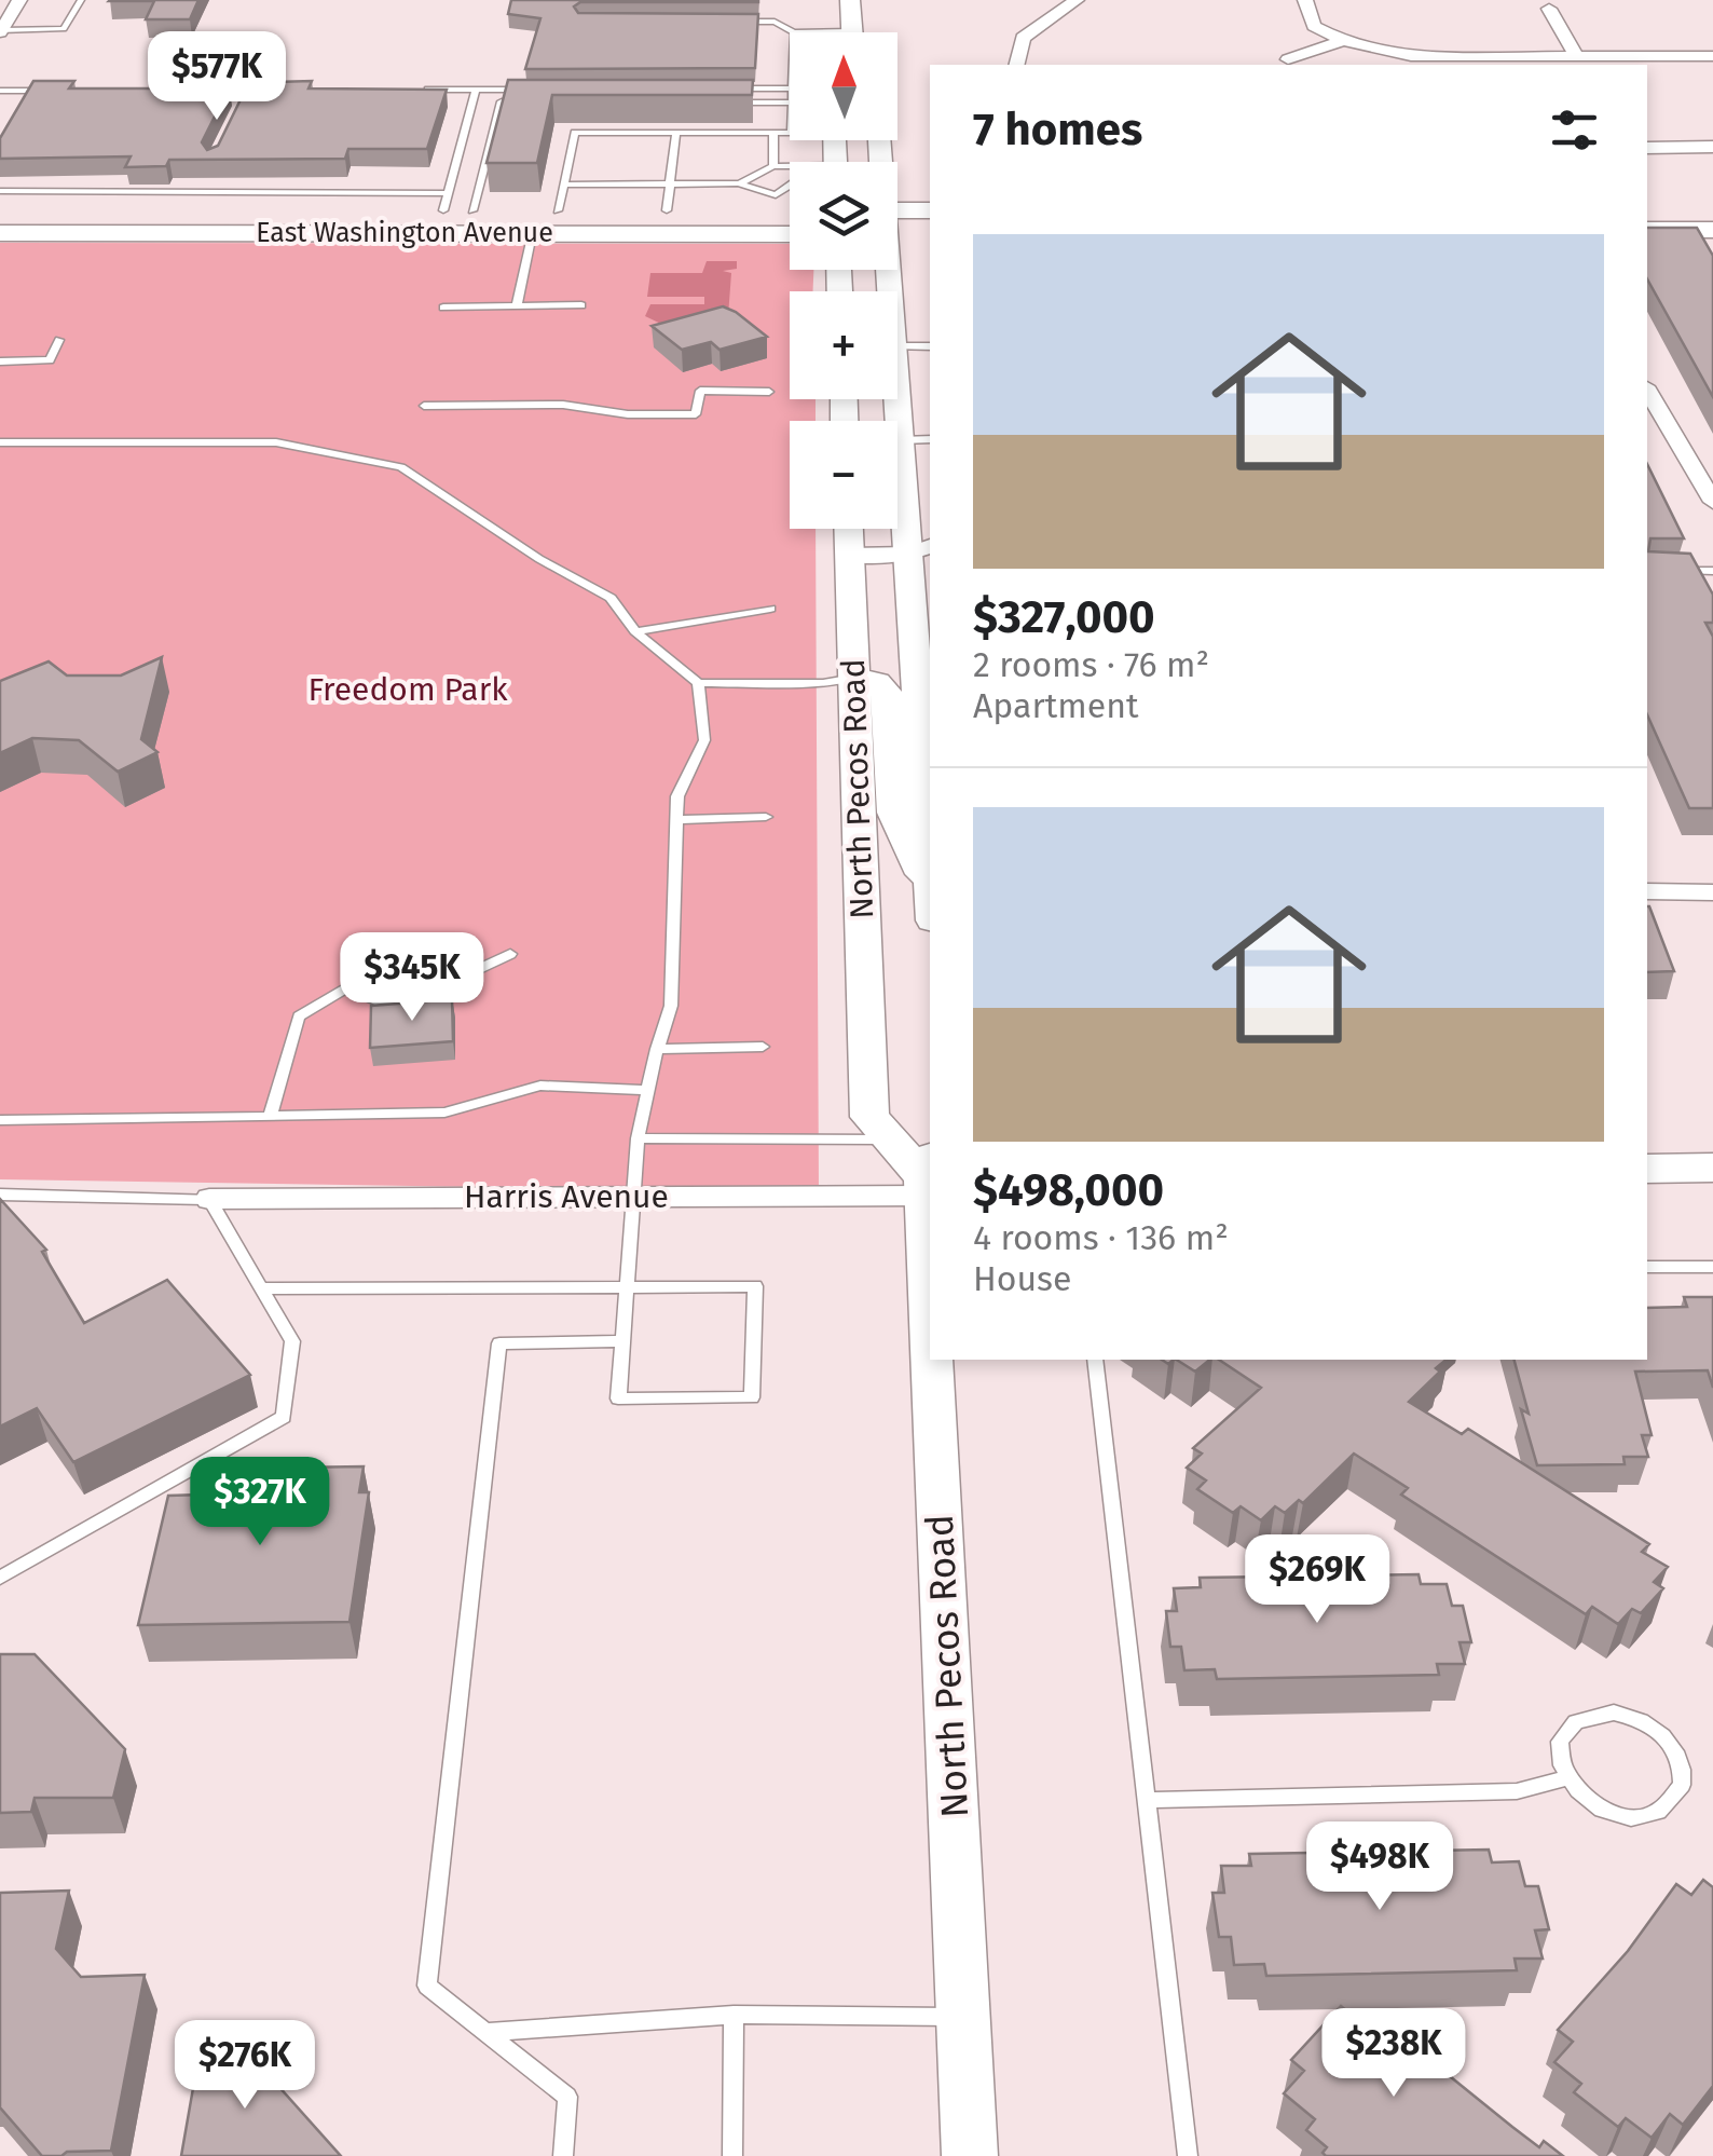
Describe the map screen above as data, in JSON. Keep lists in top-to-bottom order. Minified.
{"streets":{"main road":["East Washington Avenue","North Pecos Road"],"street":["Harris Avenue"]},"crossings":[["North Pecos Road","Harris Avenue"]],"parks":["Freedom Park"],"north":"top","page":{"price":["$577K","$345K","$327K","$269K","$498K","$238K","$276K"],"map_buttons":["+","−"],"heading":"7 homes","list":[{"name":"$327,000","note":"2 rooms · 76 m² · Apartment"},{"name":"$498,000","note":"4 rooms · 136 m² · House"}]}}
